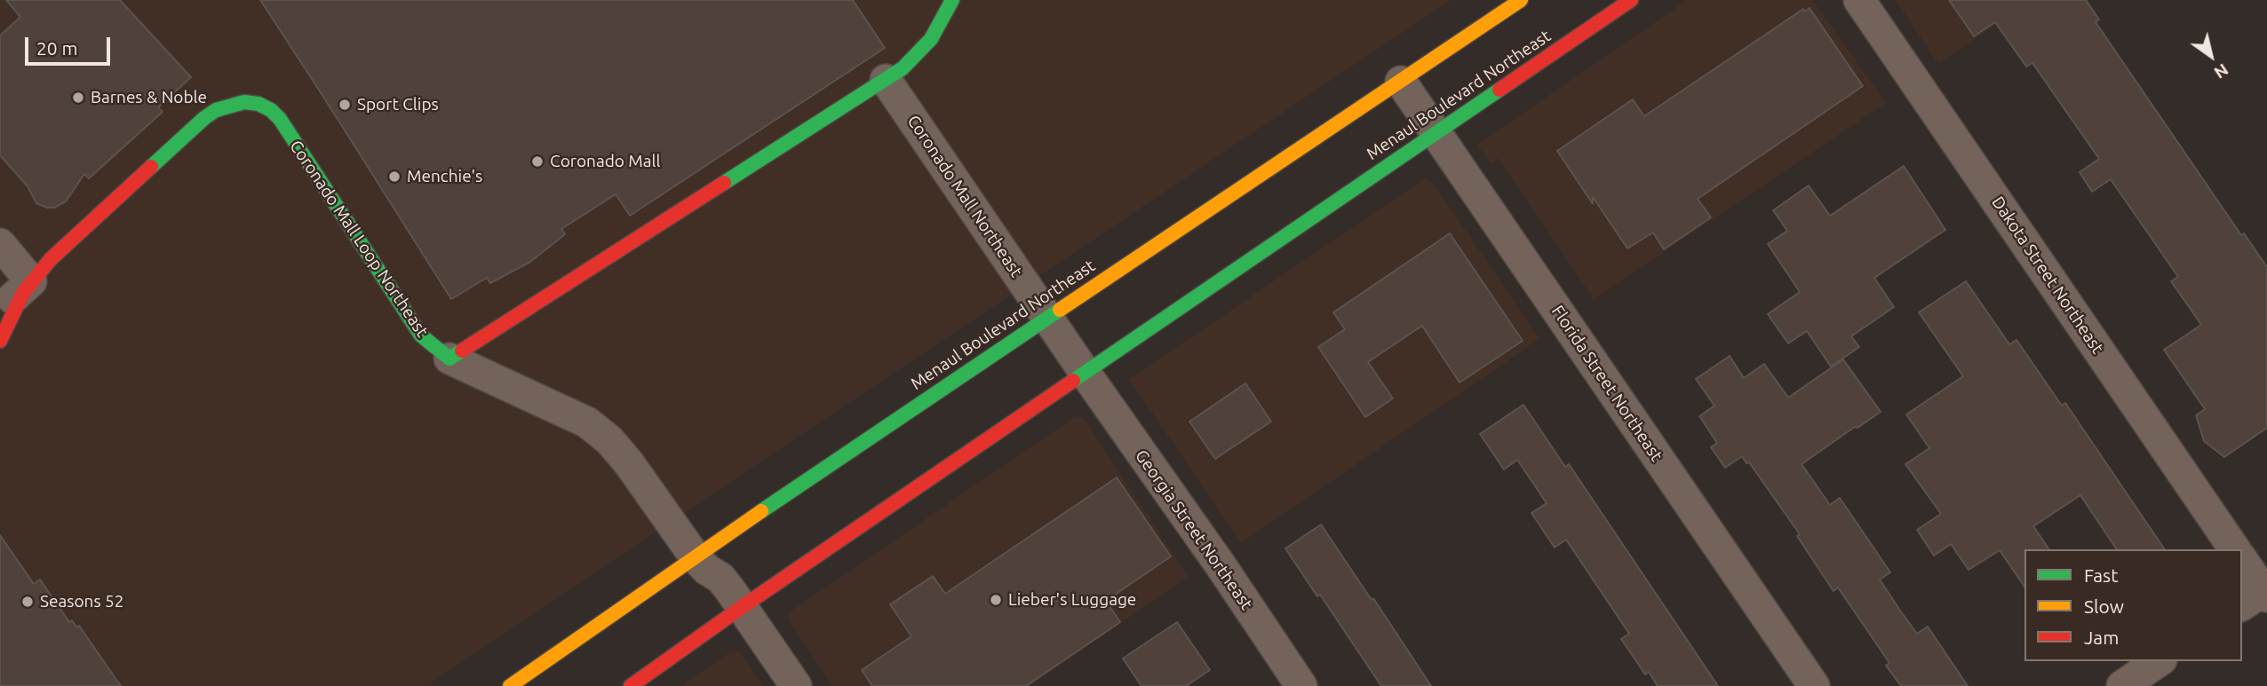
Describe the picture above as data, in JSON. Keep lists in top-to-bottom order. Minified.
{"streets":{"main road":["Menaul Boulevard Northeast","Coronado Mall Loop Northeast"],"street":["Coronado Mall Northeast","Dakota Street Northeast","Florida Street Northeast","Georgia Street Northeast"]},"crossings":[["Menaul Boulevard Northeast","Coronado Mall Northeast"],["Menaul Boulevard Northeast","Florida Street Northeast"],["Menaul Boulevard Northeast","Georgia Street Northeast"],["Coronado Mall Northeast","Georgia Street Northeast"]],"places":["Barnes & Noble","Sport Clips","Coronado Mall","Menchie's","Lieber's Luggage","Seasons 52"],"legend":["Fast","Slow","Jam"],"scale_bar":"20 m","north":"bottom right"}
